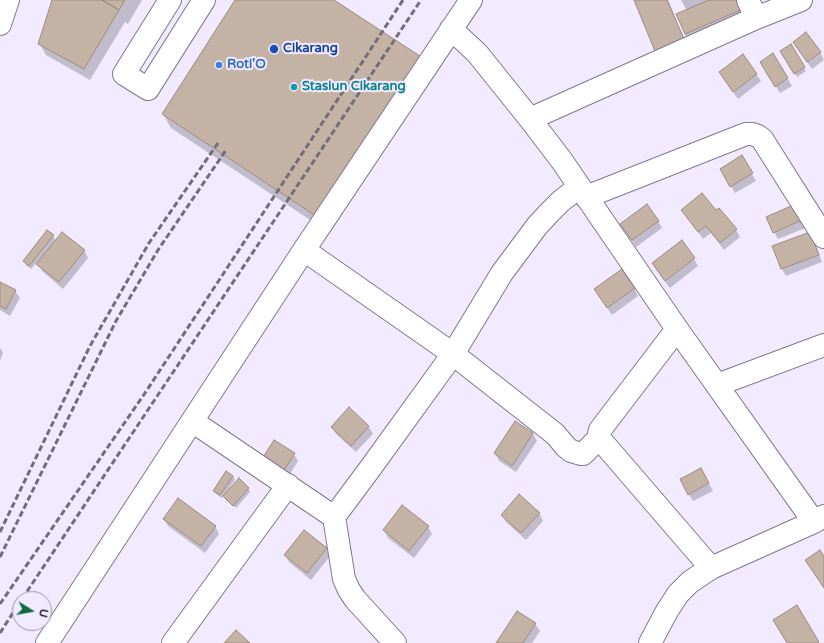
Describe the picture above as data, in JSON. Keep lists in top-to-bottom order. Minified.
{"places":["Cikarang","Roti'O","Stasiun Cikarang"],"north":"right"}
